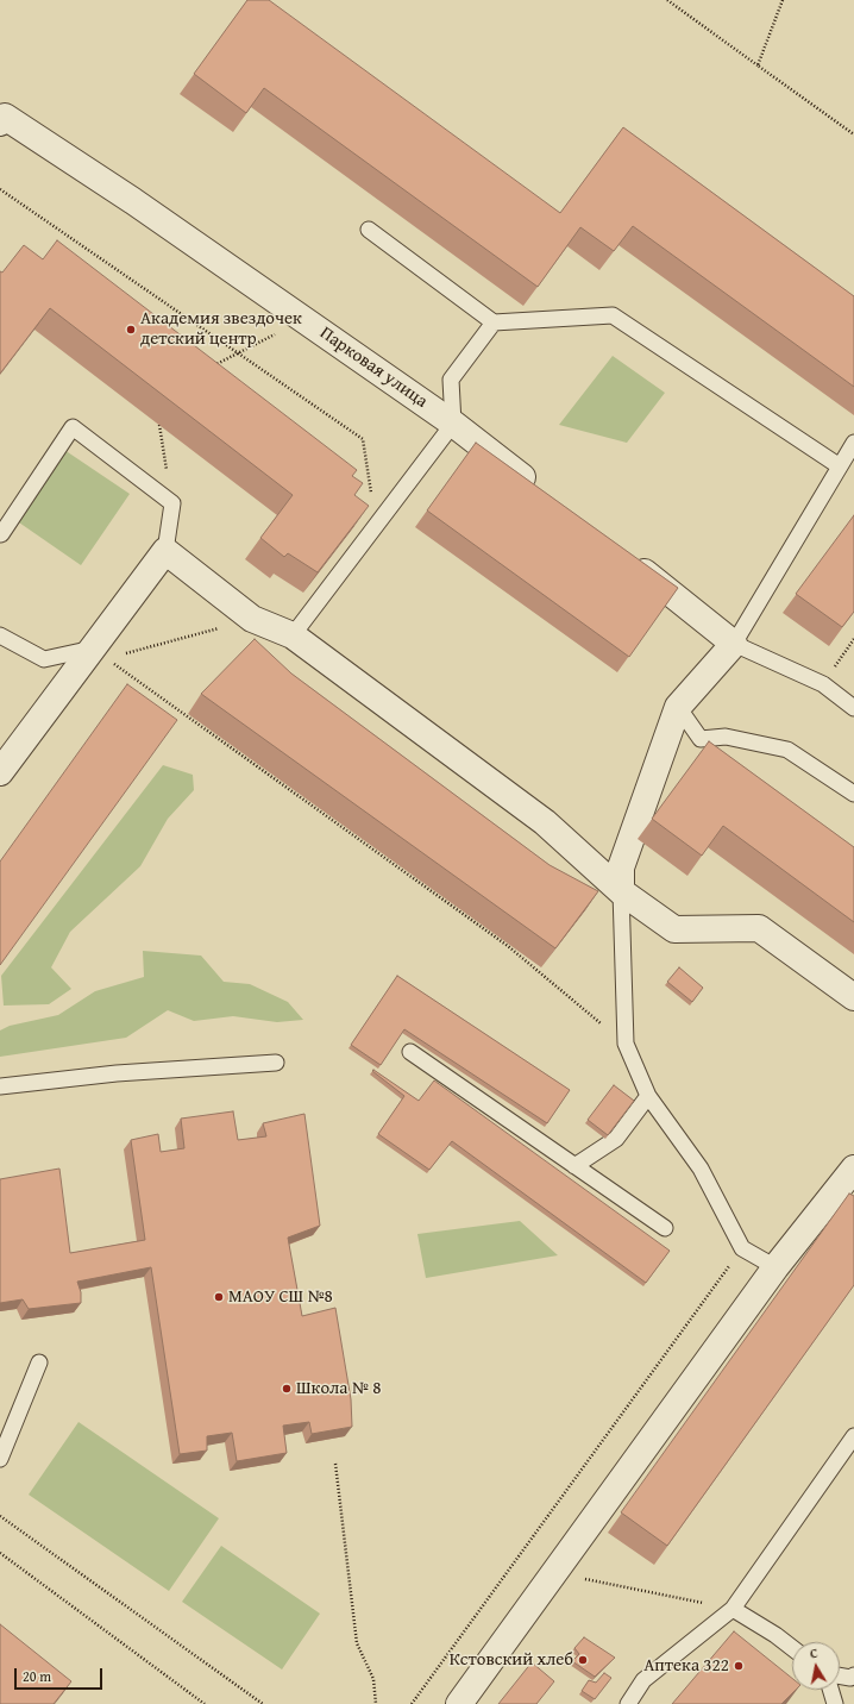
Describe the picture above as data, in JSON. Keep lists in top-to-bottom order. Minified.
{"streets":{"street":["Парковая улица"]},"places":["Академия звездочек детский центр","МАОУ СШ №8","Школа № 8","Кстовский хлеб","Аптека 322"],"scale_bar":"20 m","north":"top"}
